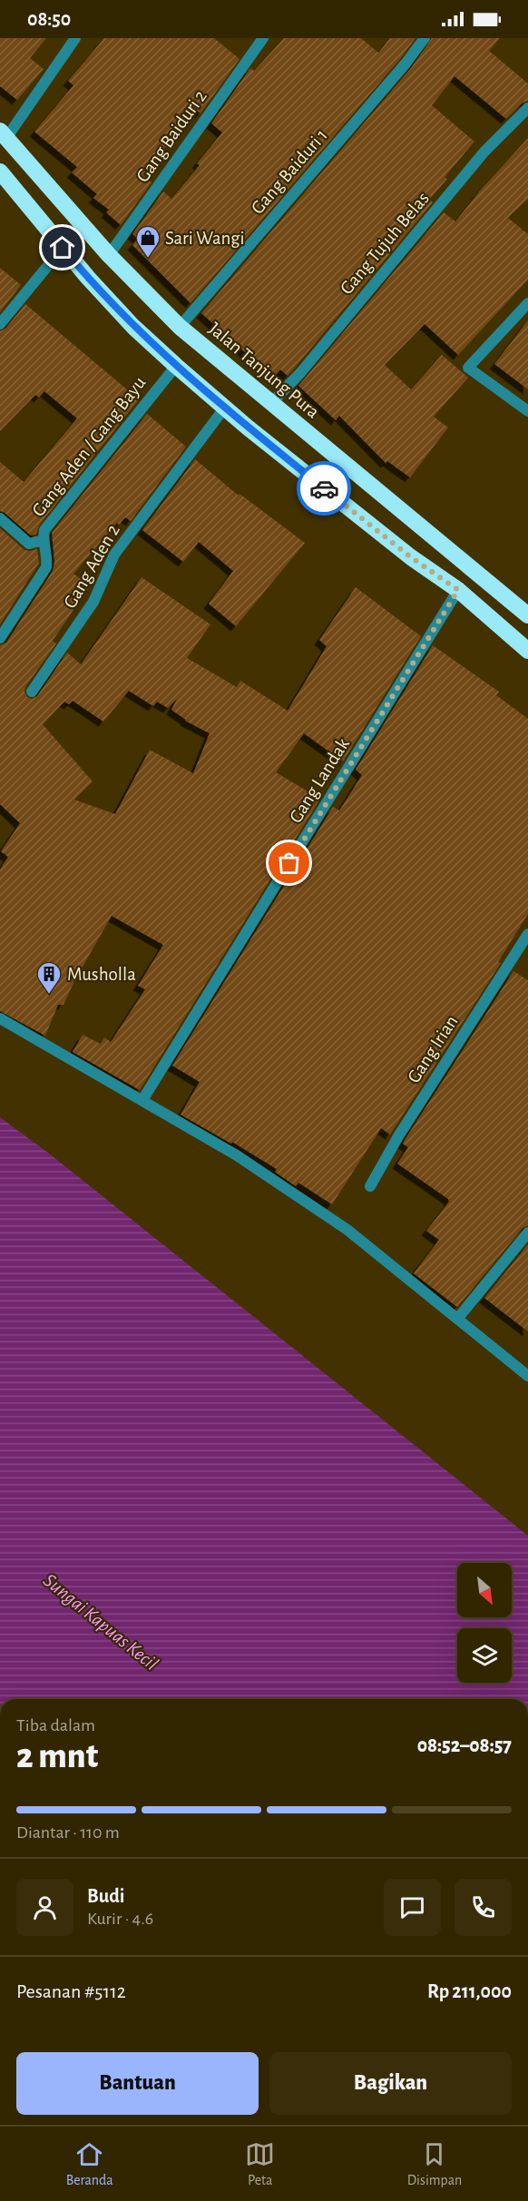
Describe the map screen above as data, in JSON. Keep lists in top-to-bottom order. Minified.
{"streets":{"highway":["Jalan Tanjung Pura"],"street":["Gang Baiduri 2","Gang Baiduri 1","Gang Tujuh Belas","Gang Aden / Gang Bayu","Gang Aden 2","Gang Landak","Gang Irian"]},"crossings":[["Gang Baiduri 2","Jalan Tanjung Pura"],["Gang Baiduri 1","Jalan Tanjung Pura"],["Gang Tujuh Belas","Jalan Tanjung Pura"]],"water":["Sungai Kapuas Kecil"],"places":{"shop":["Sari Wangi"],"building":["Musholla"]},"north":"bottom right","page":{"status":"08:50","heading":["2 mnt","Tiba dalam","08:52–08:57"],"panel":["Budi","Kurir · 4.6","Pesanan #5112","Rp 211,000"],"bar":"Diantar · 110 m","buttons":["Bantuan","Bagikan"],"tabs":["Beranda","Peta","Disimpan"]}}
